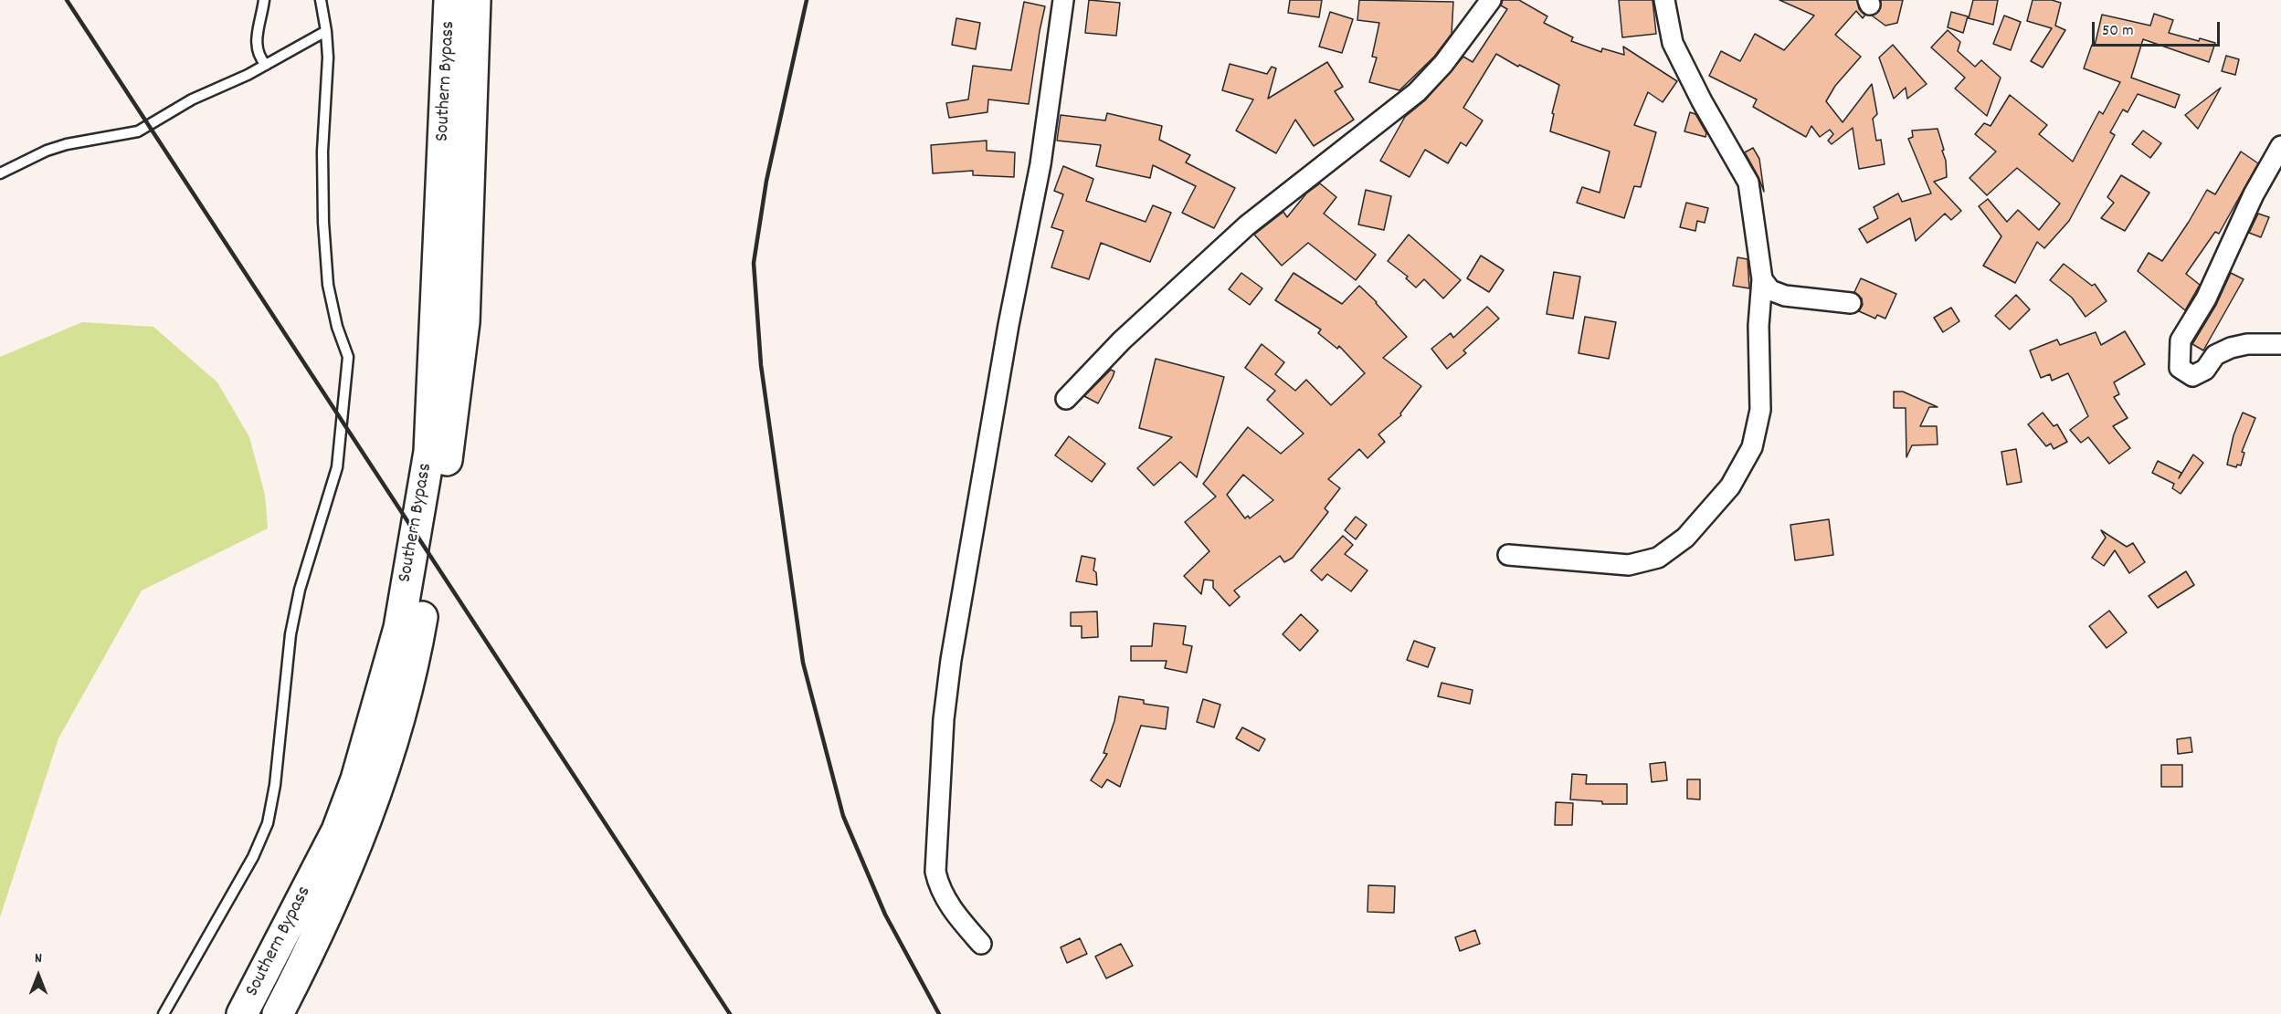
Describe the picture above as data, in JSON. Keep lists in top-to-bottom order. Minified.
{"streets":{"highway":["Southern Bypass"]},"scale_bar":"50 m","north":"top"}
